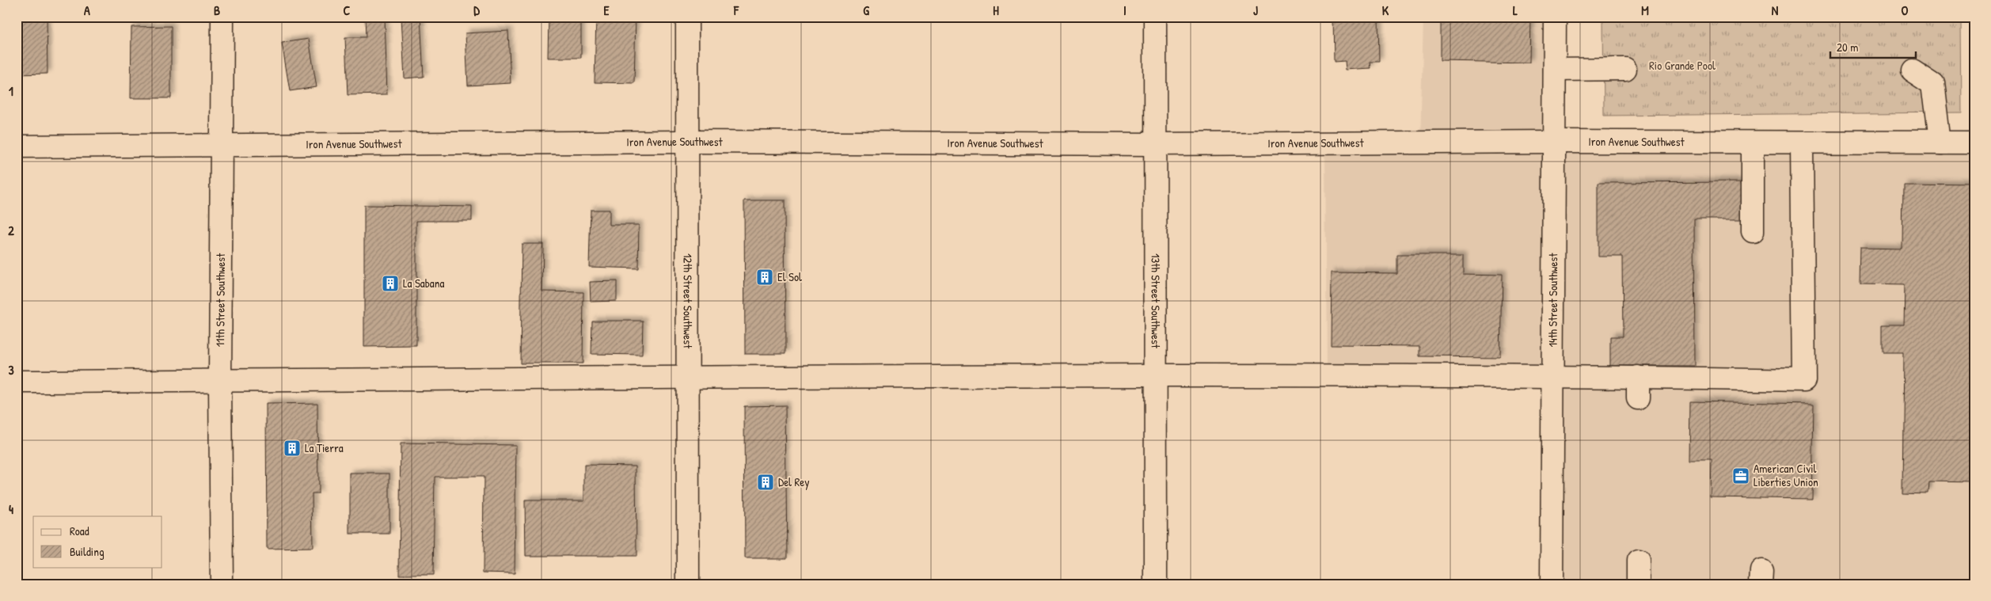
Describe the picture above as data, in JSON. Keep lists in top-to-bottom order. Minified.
{"streets":{"street":["Iron Avenue Southwest","11th Street Southwest","12th Street Southwest","13th Street Southwest","14th Street Southwest"]},"crossings":[["Iron Avenue Southwest","11th Street Southwest"],["Iron Avenue Southwest","12th Street Southwest"],["Iron Avenue Southwest","13th Street Southwest"],["Iron Avenue Southwest","14th Street Southwest"]],"parks":["Rio Grande Pool"],"places":{"building":["El Sol","La Sabana","La Tierra","Del Rey"],"office":["American Civil Liberties Union"]},"legend":["Road","Building"],"scale_bar":"20 m","grid":{"columns":["A","B","C","D","E","F","G","H","I","J","K","L","M","N","O"],"rows":["1","2","3","4"]}}
